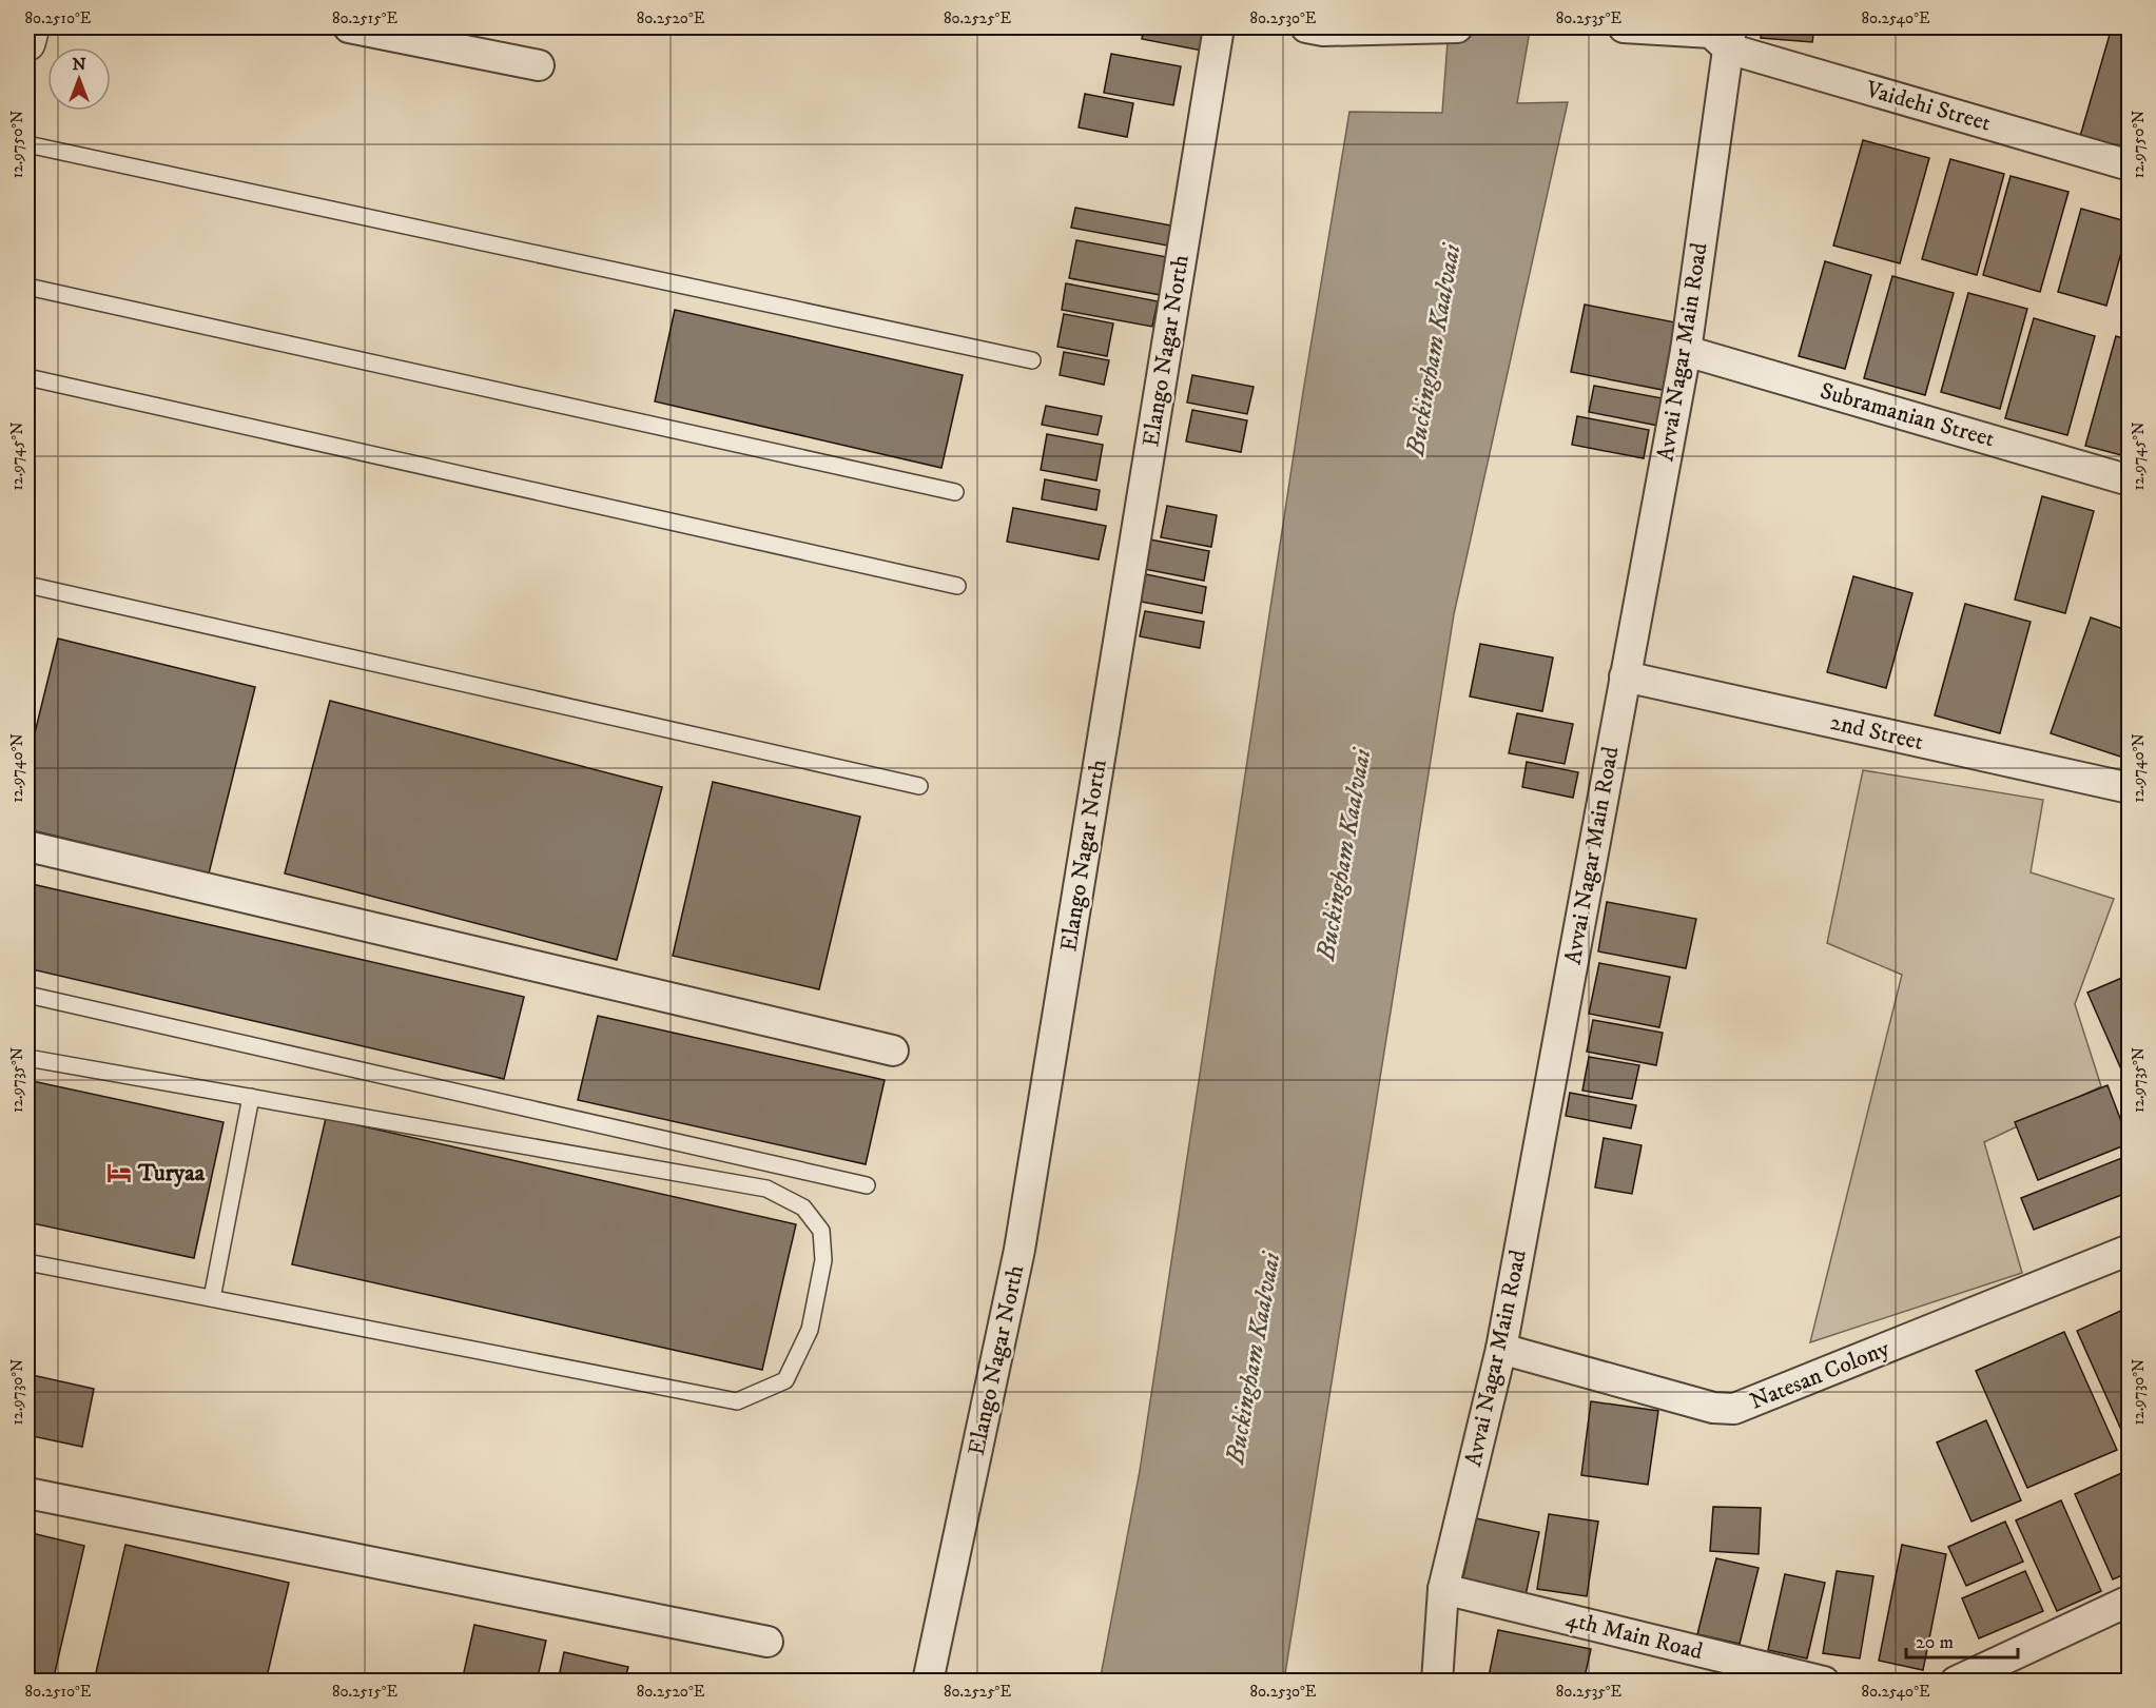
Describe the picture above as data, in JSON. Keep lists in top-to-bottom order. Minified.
{"streets":{"street":["Vaidehi Street","Elango Nagar North","Avvai Nagar Main Road","Subramanian Street","2nd Street","Natesan Colony","4th Main Road"]},"crossings":[["Vaidehi Street","Avvai Nagar Main Road"],["Avvai Nagar Main Road","Subramanian Street"],["Avvai Nagar Main Road","2nd Street"],["Avvai Nagar Main Road","Natesan Colony"],["Avvai Nagar Main Road","4th Main Road"]],"water":["Buckingham Kaalvaai"],"places":{"hotel":["Turyaa"]},"scale_bar":"20 m","north":"top","coordinates":["80.2510°E","80.2515°E","80.2520°E","80.2525°E","80.2530°E","80.2535°E","80.2540°E","12.9750°N","12.9745°N","12.9740°N","12.9735°N","12.9730°N"]}
